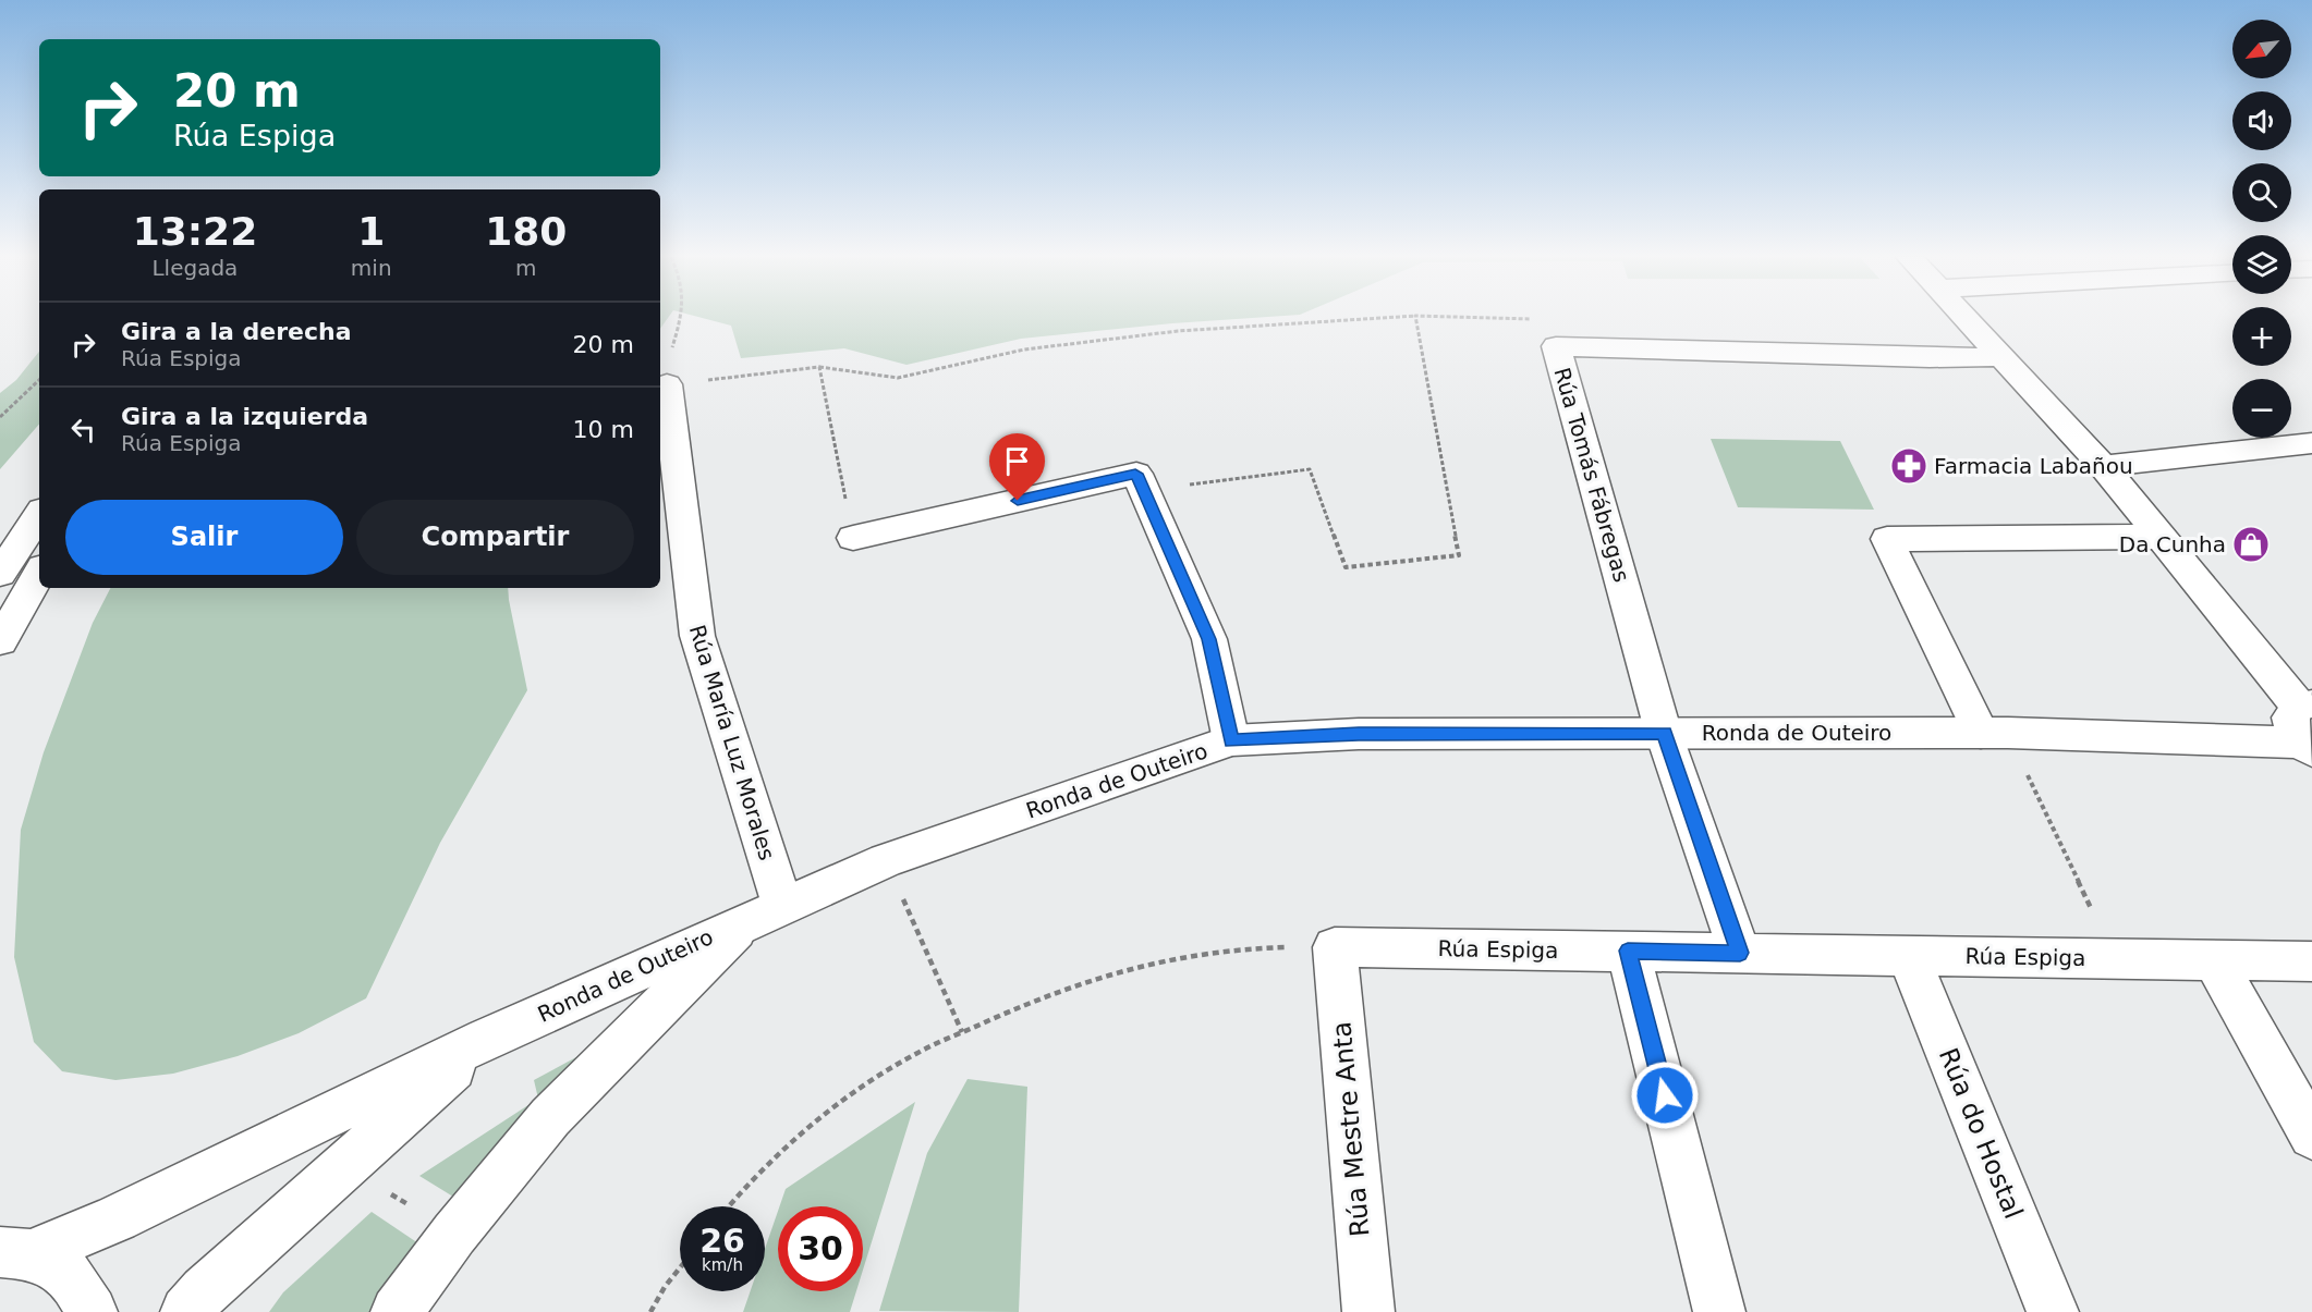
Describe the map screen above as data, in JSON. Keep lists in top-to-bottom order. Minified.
{"streets":{"street":["Rúa Tomás Fábregas","Ronda de Outeiro","Rúa María Luz Morales","Rúa Espiga","Rúa Mestre Anta","Rúa do Hostal"]},"crossings":[["Rúa Tomás Fábregas","Ronda de Outeiro"],["Ronda de Outeiro","Rúa María Luz Morales"],["Rúa Espiga","Rúa Mestre Anta"],["Rúa Espiga","Rúa do Hostal"]],"places":{"pharmacy":["Farmacia Labañou"],"shop":["Da Cunha"]},"north":"bottom left","page":{"map_buttons":["+","−"],"turn":["20 m","Rúa Espiga"],"eta":["13:22","Llegada","1","min","180","m"],"list":[{"name":"Gira a la derecha","note":"Rúa Espiga","value":"20 m"},{"name":"Gira a la izquierda","note":"Rúa Espiga","value":"10 m"}],"buttons":["Salir","Compartir"],"speed":"26 km/h","limit":"30"}}
